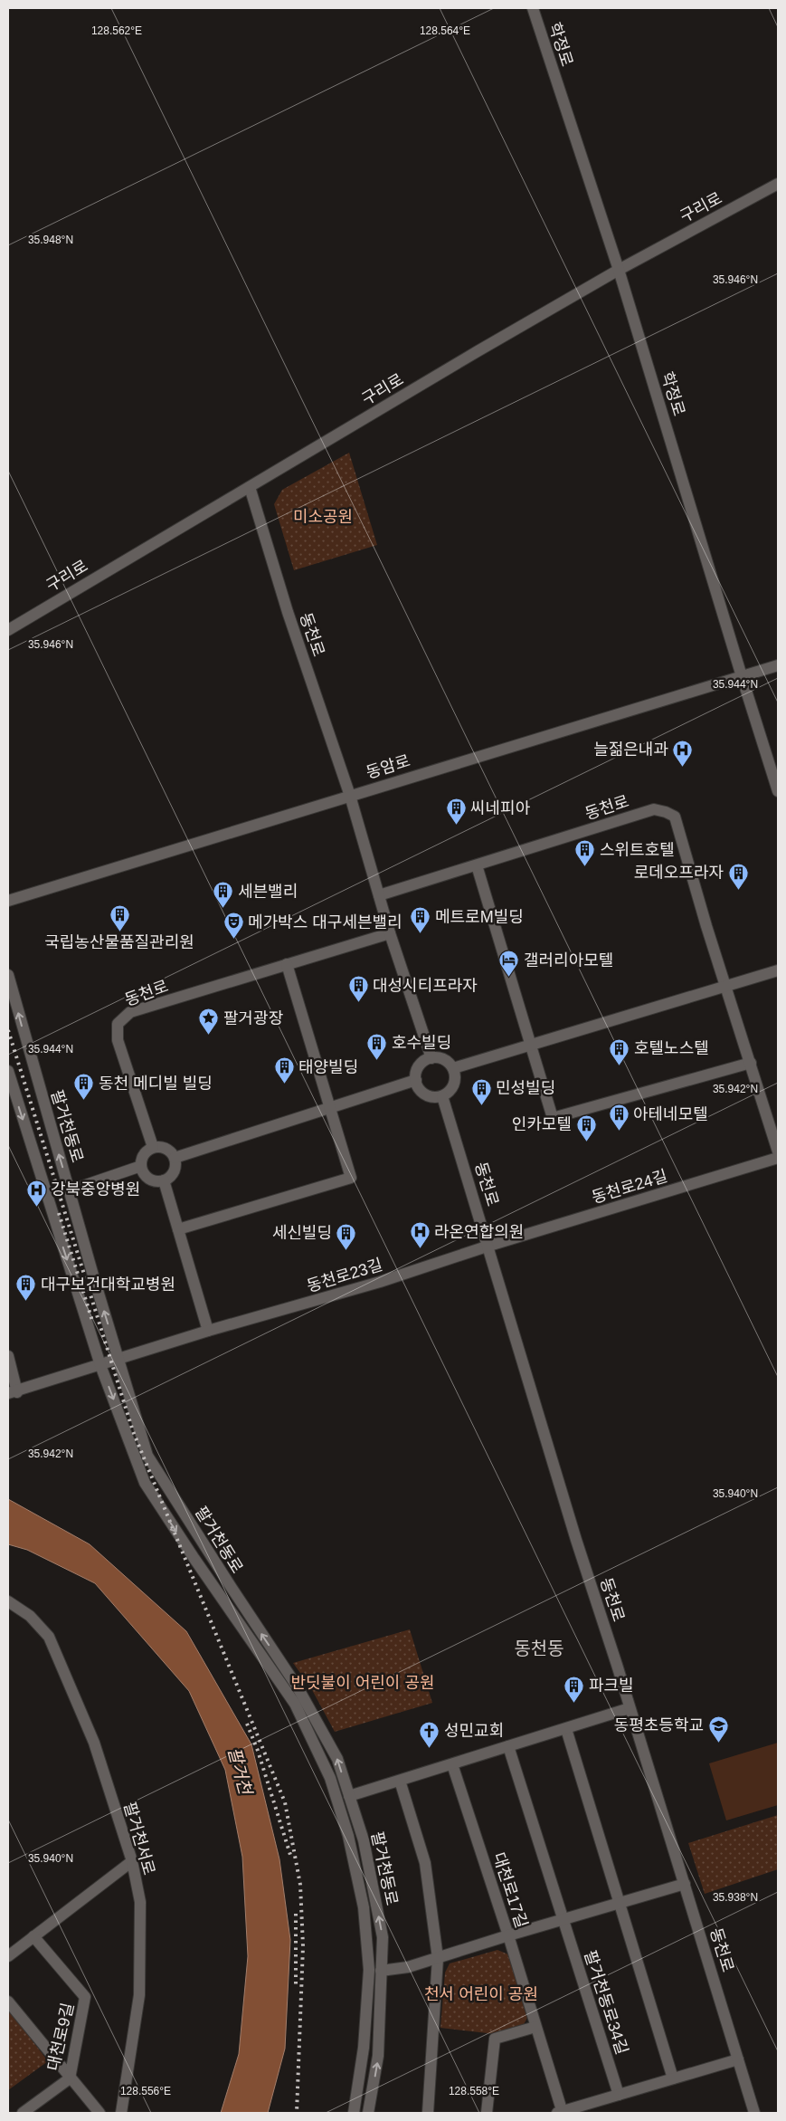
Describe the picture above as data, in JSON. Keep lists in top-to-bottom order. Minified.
{"streets":{"street":["학정로","구리로","동천로","동암로","팔거천동로","동천로24길","동천로23길","팔거천서로","대천로17길","팔거천동로34길","대천로9길"]},"crossings":[["학정로","구리로"],["학정로","동암로"],["구리로","동천로"],["동천로","동암로"],["동천로","동천로24길"],["동천로","동천로23길"],["동천로","대천로17길"],["팔거천동로","동천로23길"],["동천로24길","동천로23길"],["대천로17길","팔거천동로34길"]],"districts":["동천동"],"water":["팔거천"],"parks":["미소공원","반딧불이 어린이 공원","천서 어린이 공원"],"places":{"hospital":["늘젊은내과","강북중앙병원","라온연합의원"],"building":["씨네피아","스위트호텔","로데오프라자","세븐밸리","국립농산물품질관리원","메트로M빌딩","대성시티프라자","호수빌딩","호텔노스텔","태양빌딩","동천 메디빌 빌딩","민성빌딩","아테네모텔","인카모텔","세신빌딩","대구보건대학교병원","파크빌"],"theatre":["메가박스 대구세븐밸리"],"hotel":["갤러리아모텔"],"place":["팔거광장"],"school or university":["동평초등학교"],"church":["성민교회"]},"coordinates":["128.562°E","128.564°E","35.948°N","35.946°N","35.944°N","35.942°N","35.940°N","35.938°N","128.556°E","128.558°E"]}
